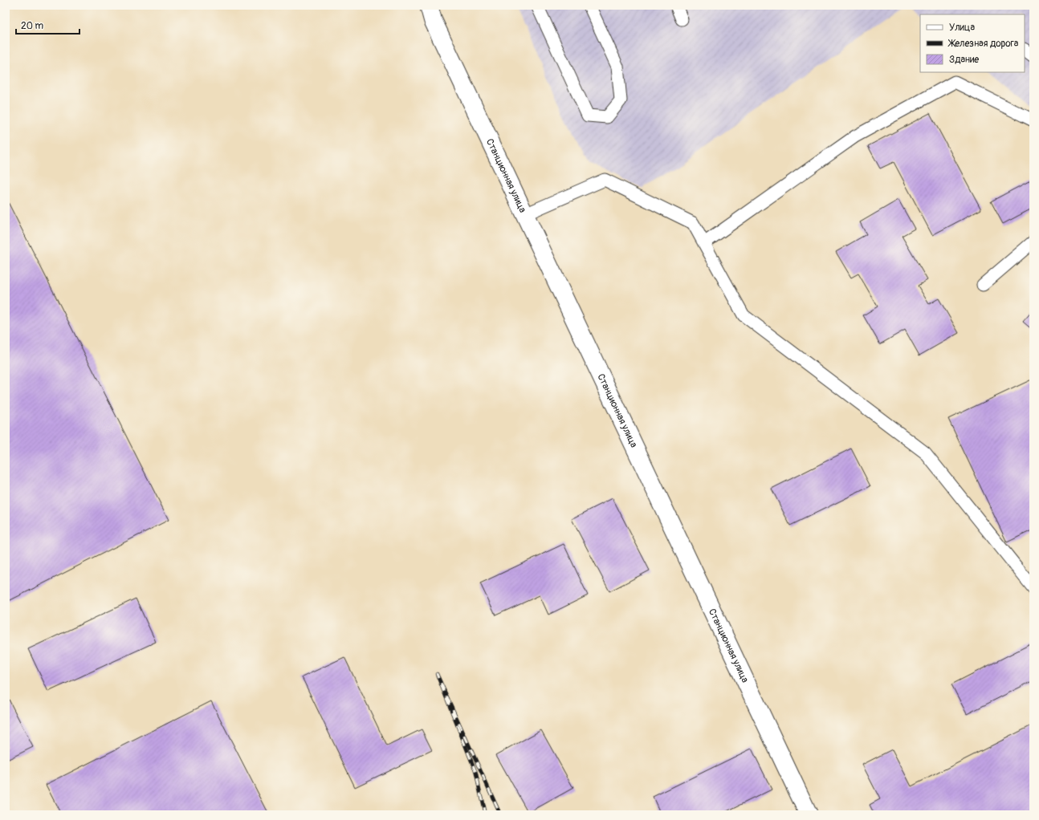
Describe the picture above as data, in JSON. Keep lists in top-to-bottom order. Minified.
{"streets":{"street":["Станционная улица"]},"legend":["Улица","Железная дорога","Здание"],"scale_bar":"20 m"}
